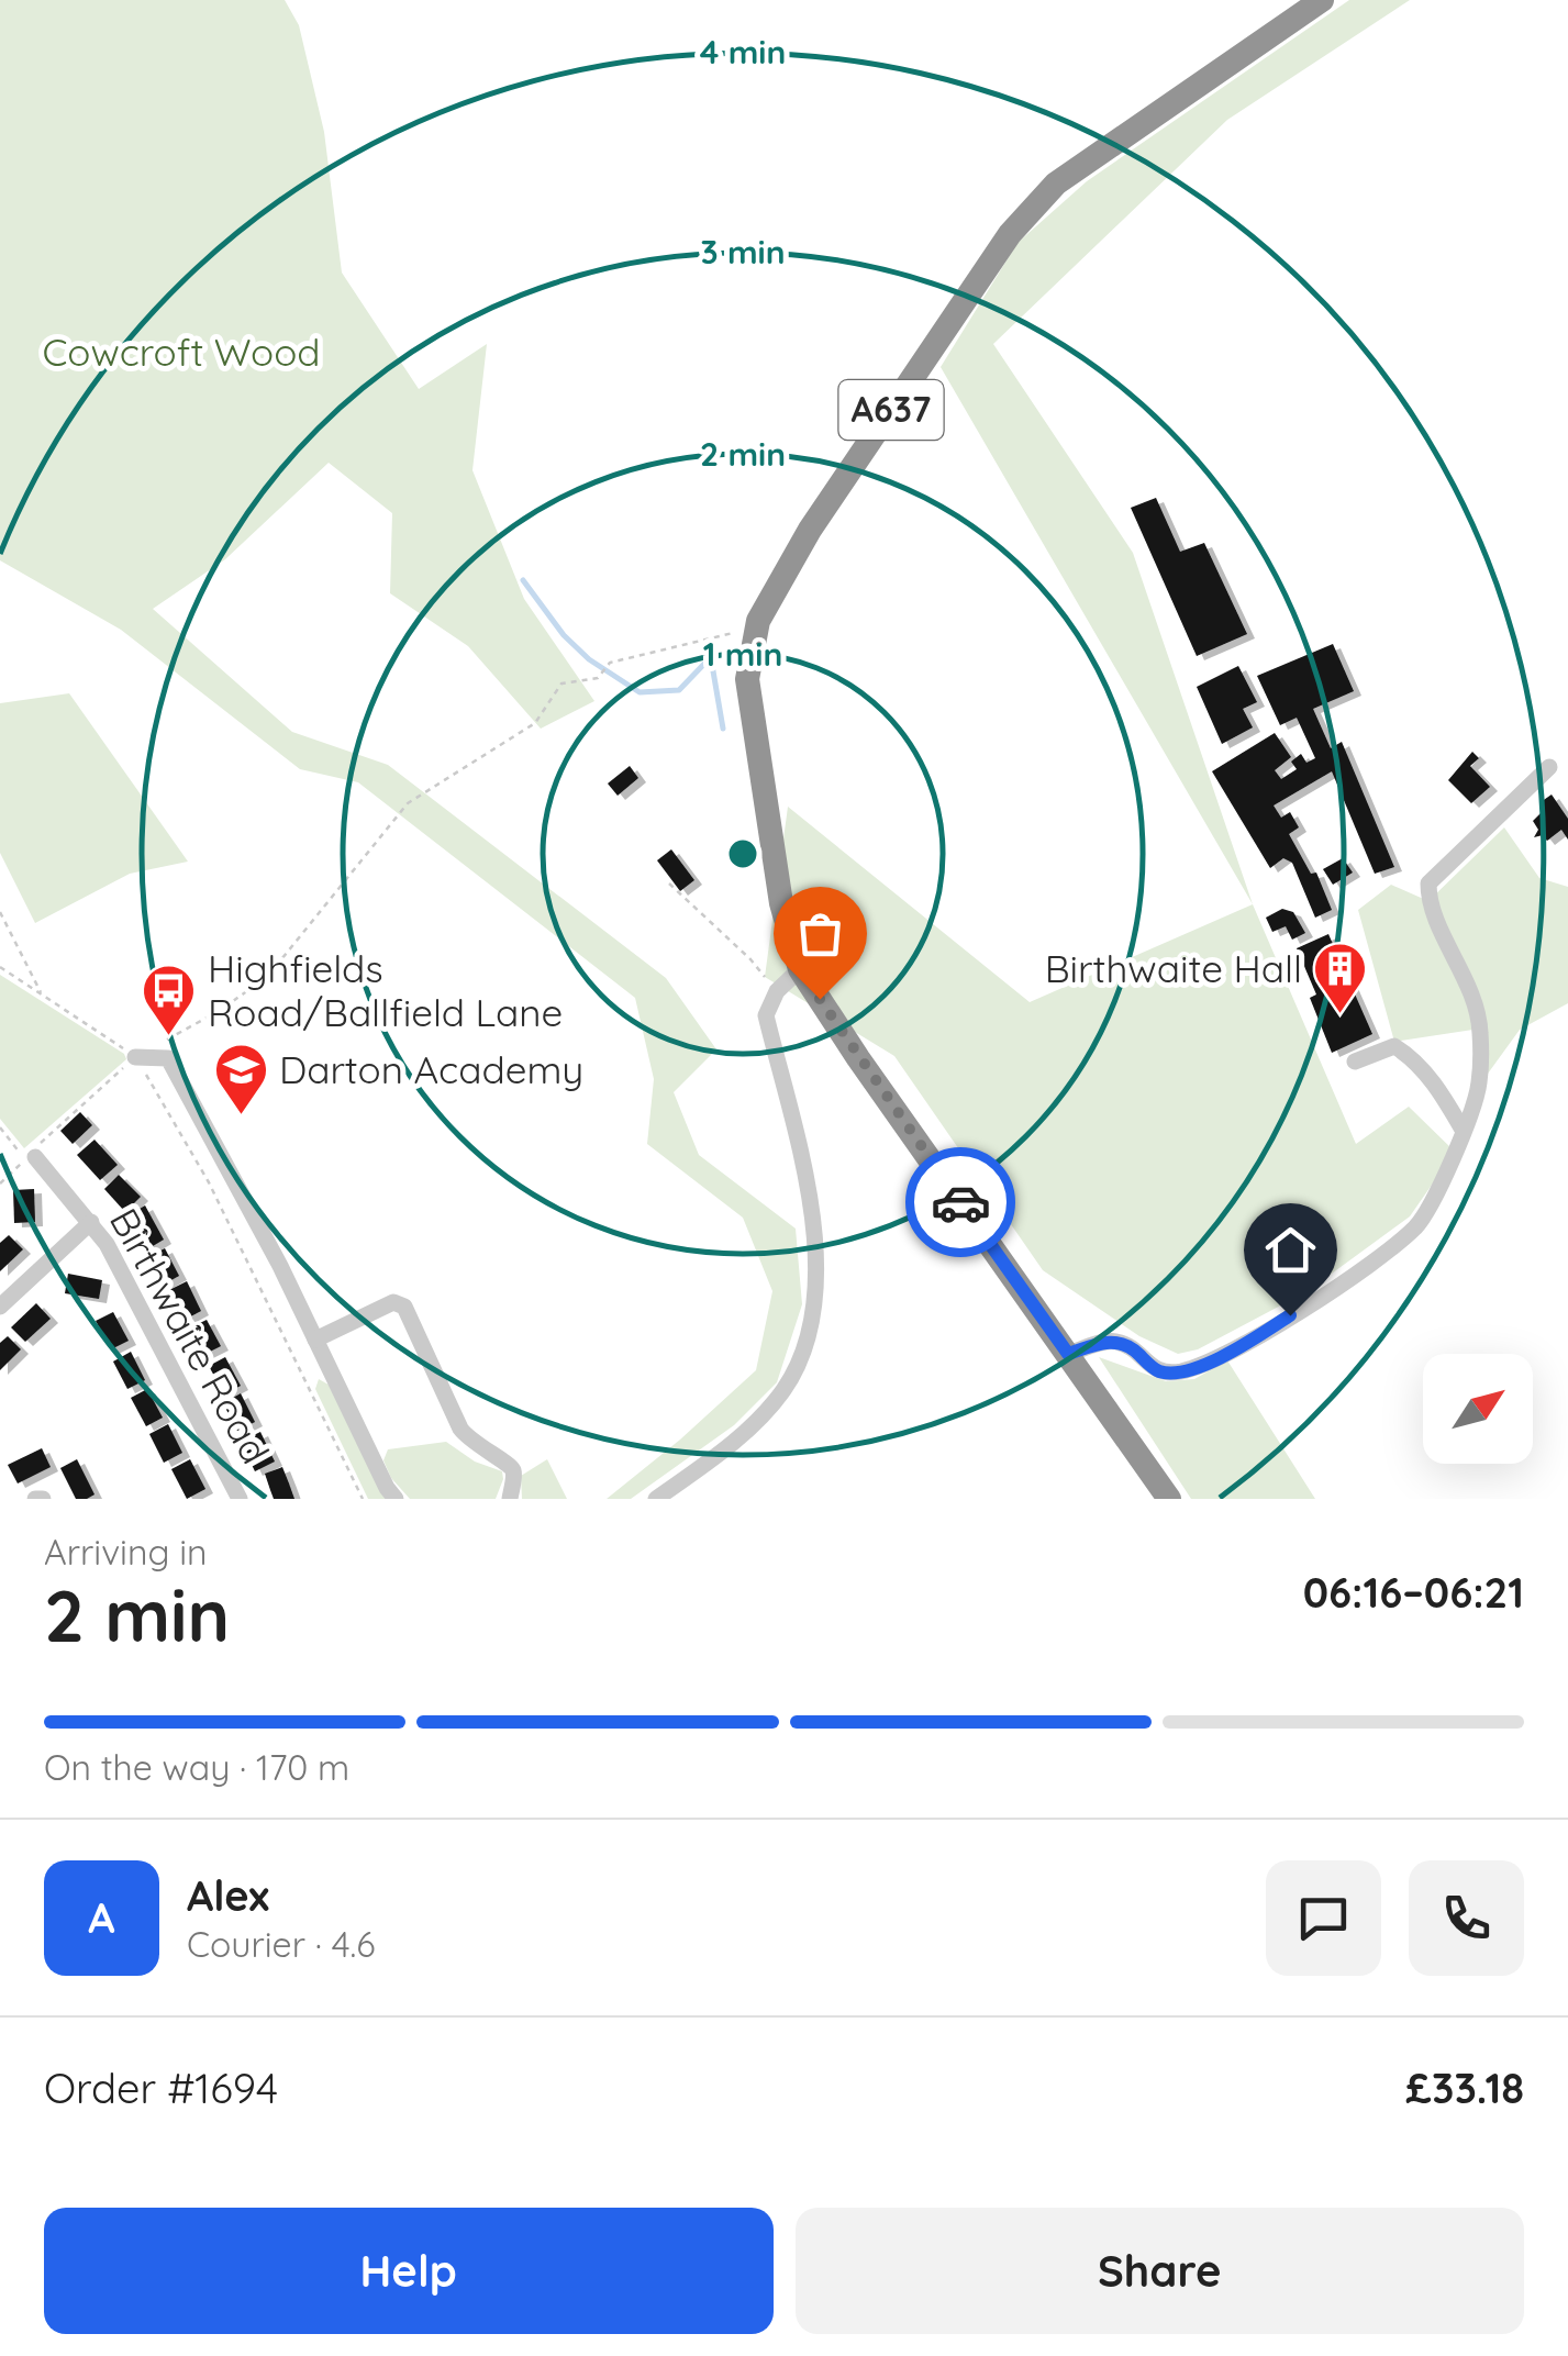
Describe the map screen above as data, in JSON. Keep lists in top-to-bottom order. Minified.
{"streets":{"highway":["A637"],"street":["Birthwaite Road"]},"parks":["Cowcroft Wood"],"places":{"building":["Birthwaite Hall"],"bus stop":["Highfields Road/Ballfield Lane"],"school or university":["Darton Academy"]},"north":"top right","page":{"heading":["2 min","Arriving in","06:16–06:21"],"panel":["Alex","Courier · 4.6","Order #1694","£33.18"],"bar":"On the way · 170 m","round":"A","buttons":["Help","Share"]},"rings":["4 min","3 min","2 min","1 min"]}
